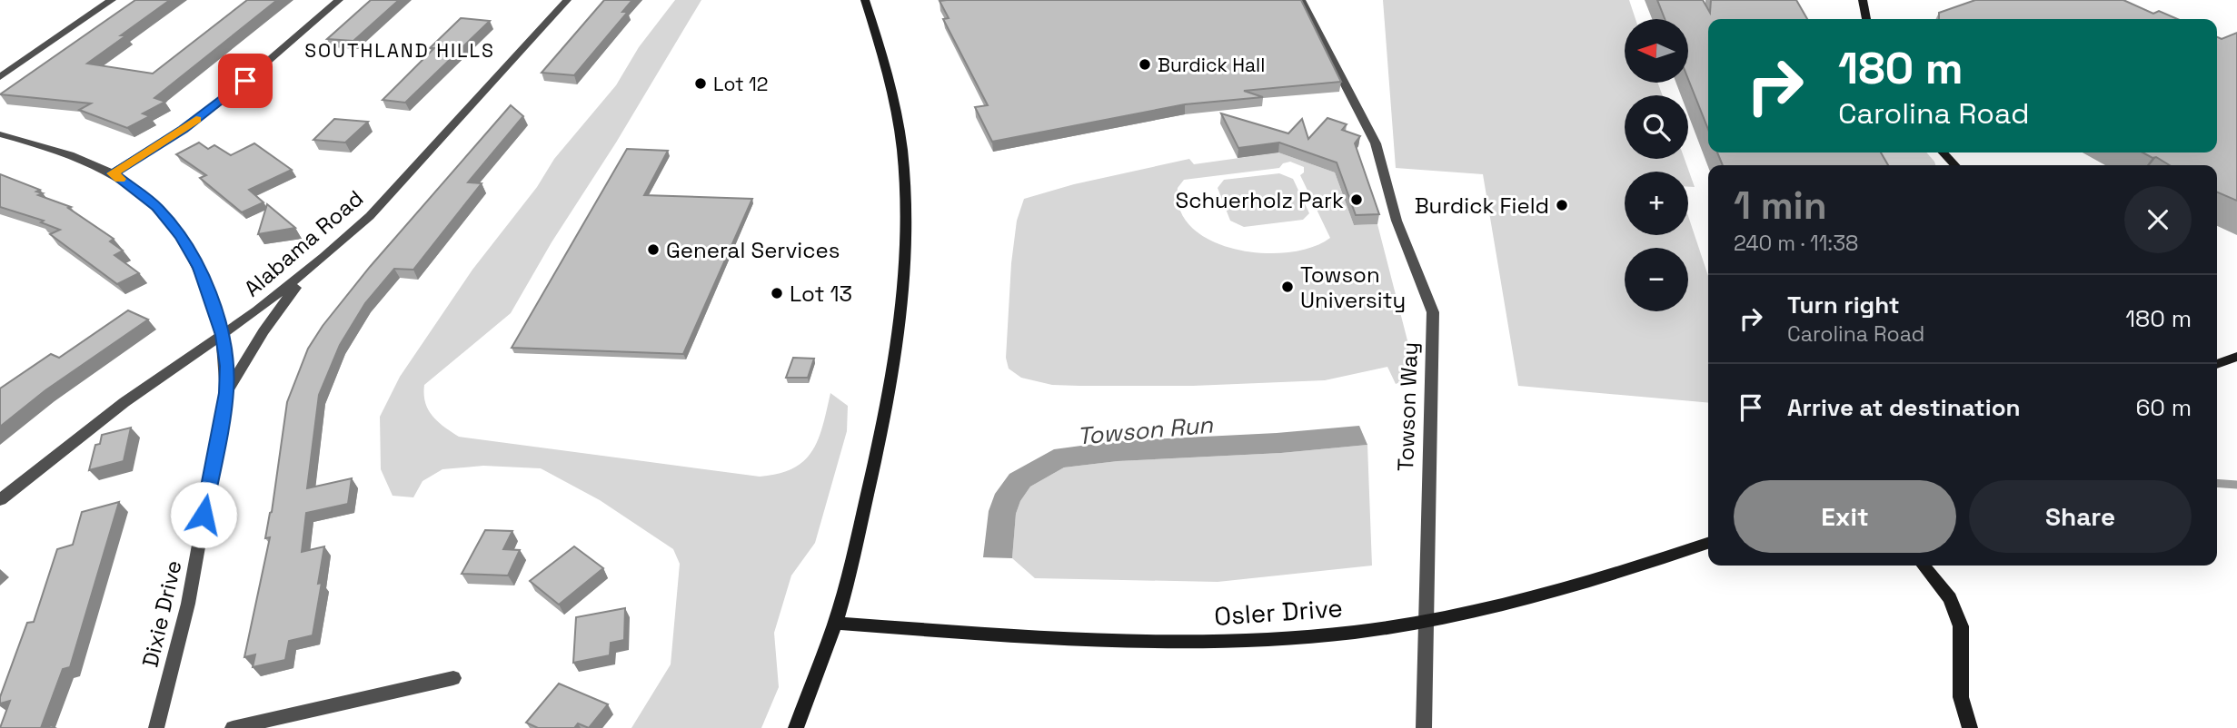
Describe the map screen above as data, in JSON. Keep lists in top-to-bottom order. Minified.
{"streets":{"main road":["Osler Drive"],"street":["Alabama Road","Towson Way","Dixie Drive"]},"crossings":[["Alabama Road","Dixie Drive"]],"districts":["SOUTHLAND HILLS"],"water":["Towson Run"],"places":["Burdick Hall","Lot 12","Schuerholz Park","Burdick Field","General Services","Towson University","Lot 13"],"north":"left","page":{"map_buttons":["+","−"],"turn":["180 m","Carolina Road"],"heading":["1 min","240 m · 11:38"],"list":[{"name":"Turn right","note":"Carolina Road","value":"180 m"},{"name":"Arrive at destination","value":"60 m"}],"buttons":["Exit","Share"]}}
